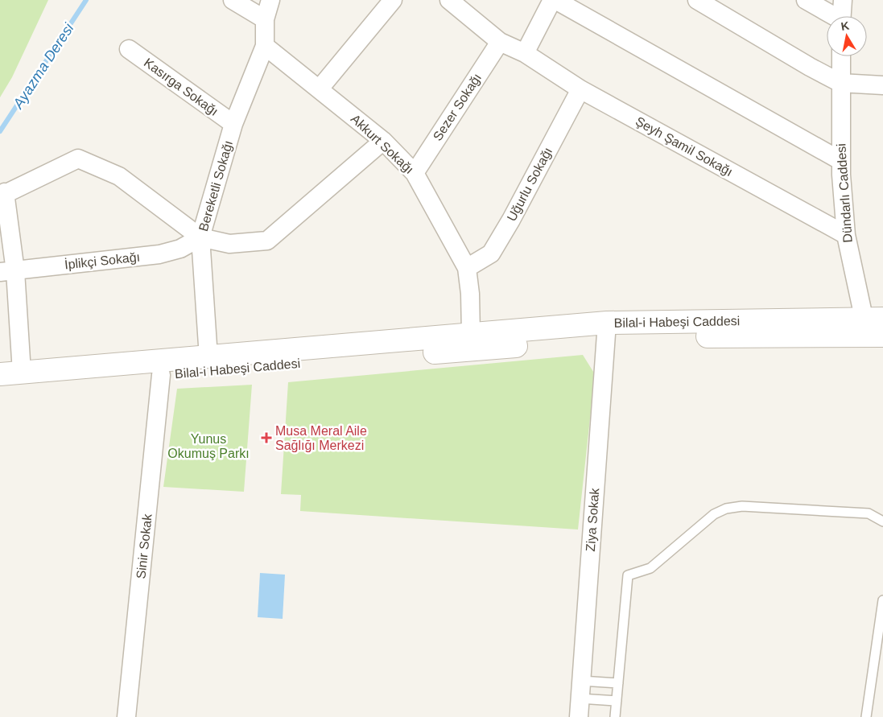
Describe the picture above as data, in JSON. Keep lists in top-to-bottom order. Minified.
{"streets":{"street":["Kasırga Sokağı","Sezer Sokağı","Akkurt Sokağı","Şeyh Şamil Sokağı","Uğurlu Sokağı","Bereketli Sokağı","Dündarlı Caddesi","İplikçi Sokağı","Bilal-i Habeşi Caddesi","Ziya Sokak","Sinir Sokak"]},"crossings":[["Kasırga Sokağı","Bereketli Sokağı"],["Sezer Sokağı","Akkurt Sokağı"],["Sezer Sokağı","Şeyh Şamil Sokağı"],["Akkurt Sokağı","Uğurlu Sokağı"],["Akkurt Sokağı","Bereketli Sokağı"],["Akkurt Sokağı","Bilal-i Habeşi Caddesi"],["Şeyh Şamil Sokağı","Uğurlu Sokağı"],["Şeyh Şamil Sokağı","Dündarlı Caddesi"],["Bereketli Sokağı","İplikçi Sokağı"],["Bereketli Sokağı","Bilal-i Habeşi Caddesi"],["Dündarlı Caddesi","Bilal-i Habeşi Caddesi"],["Bilal-i Habeşi Caddesi","Ziya Sokak"],["Bilal-i Habeşi Caddesi","Sinir Sokak"]],"water":["Ayazma Deresi"],"parks":["Yunus Okumuş Parkı"],"places":{"health":["Musa Meral Aile Sağlığı Merkezi"]},"north":"top"}
